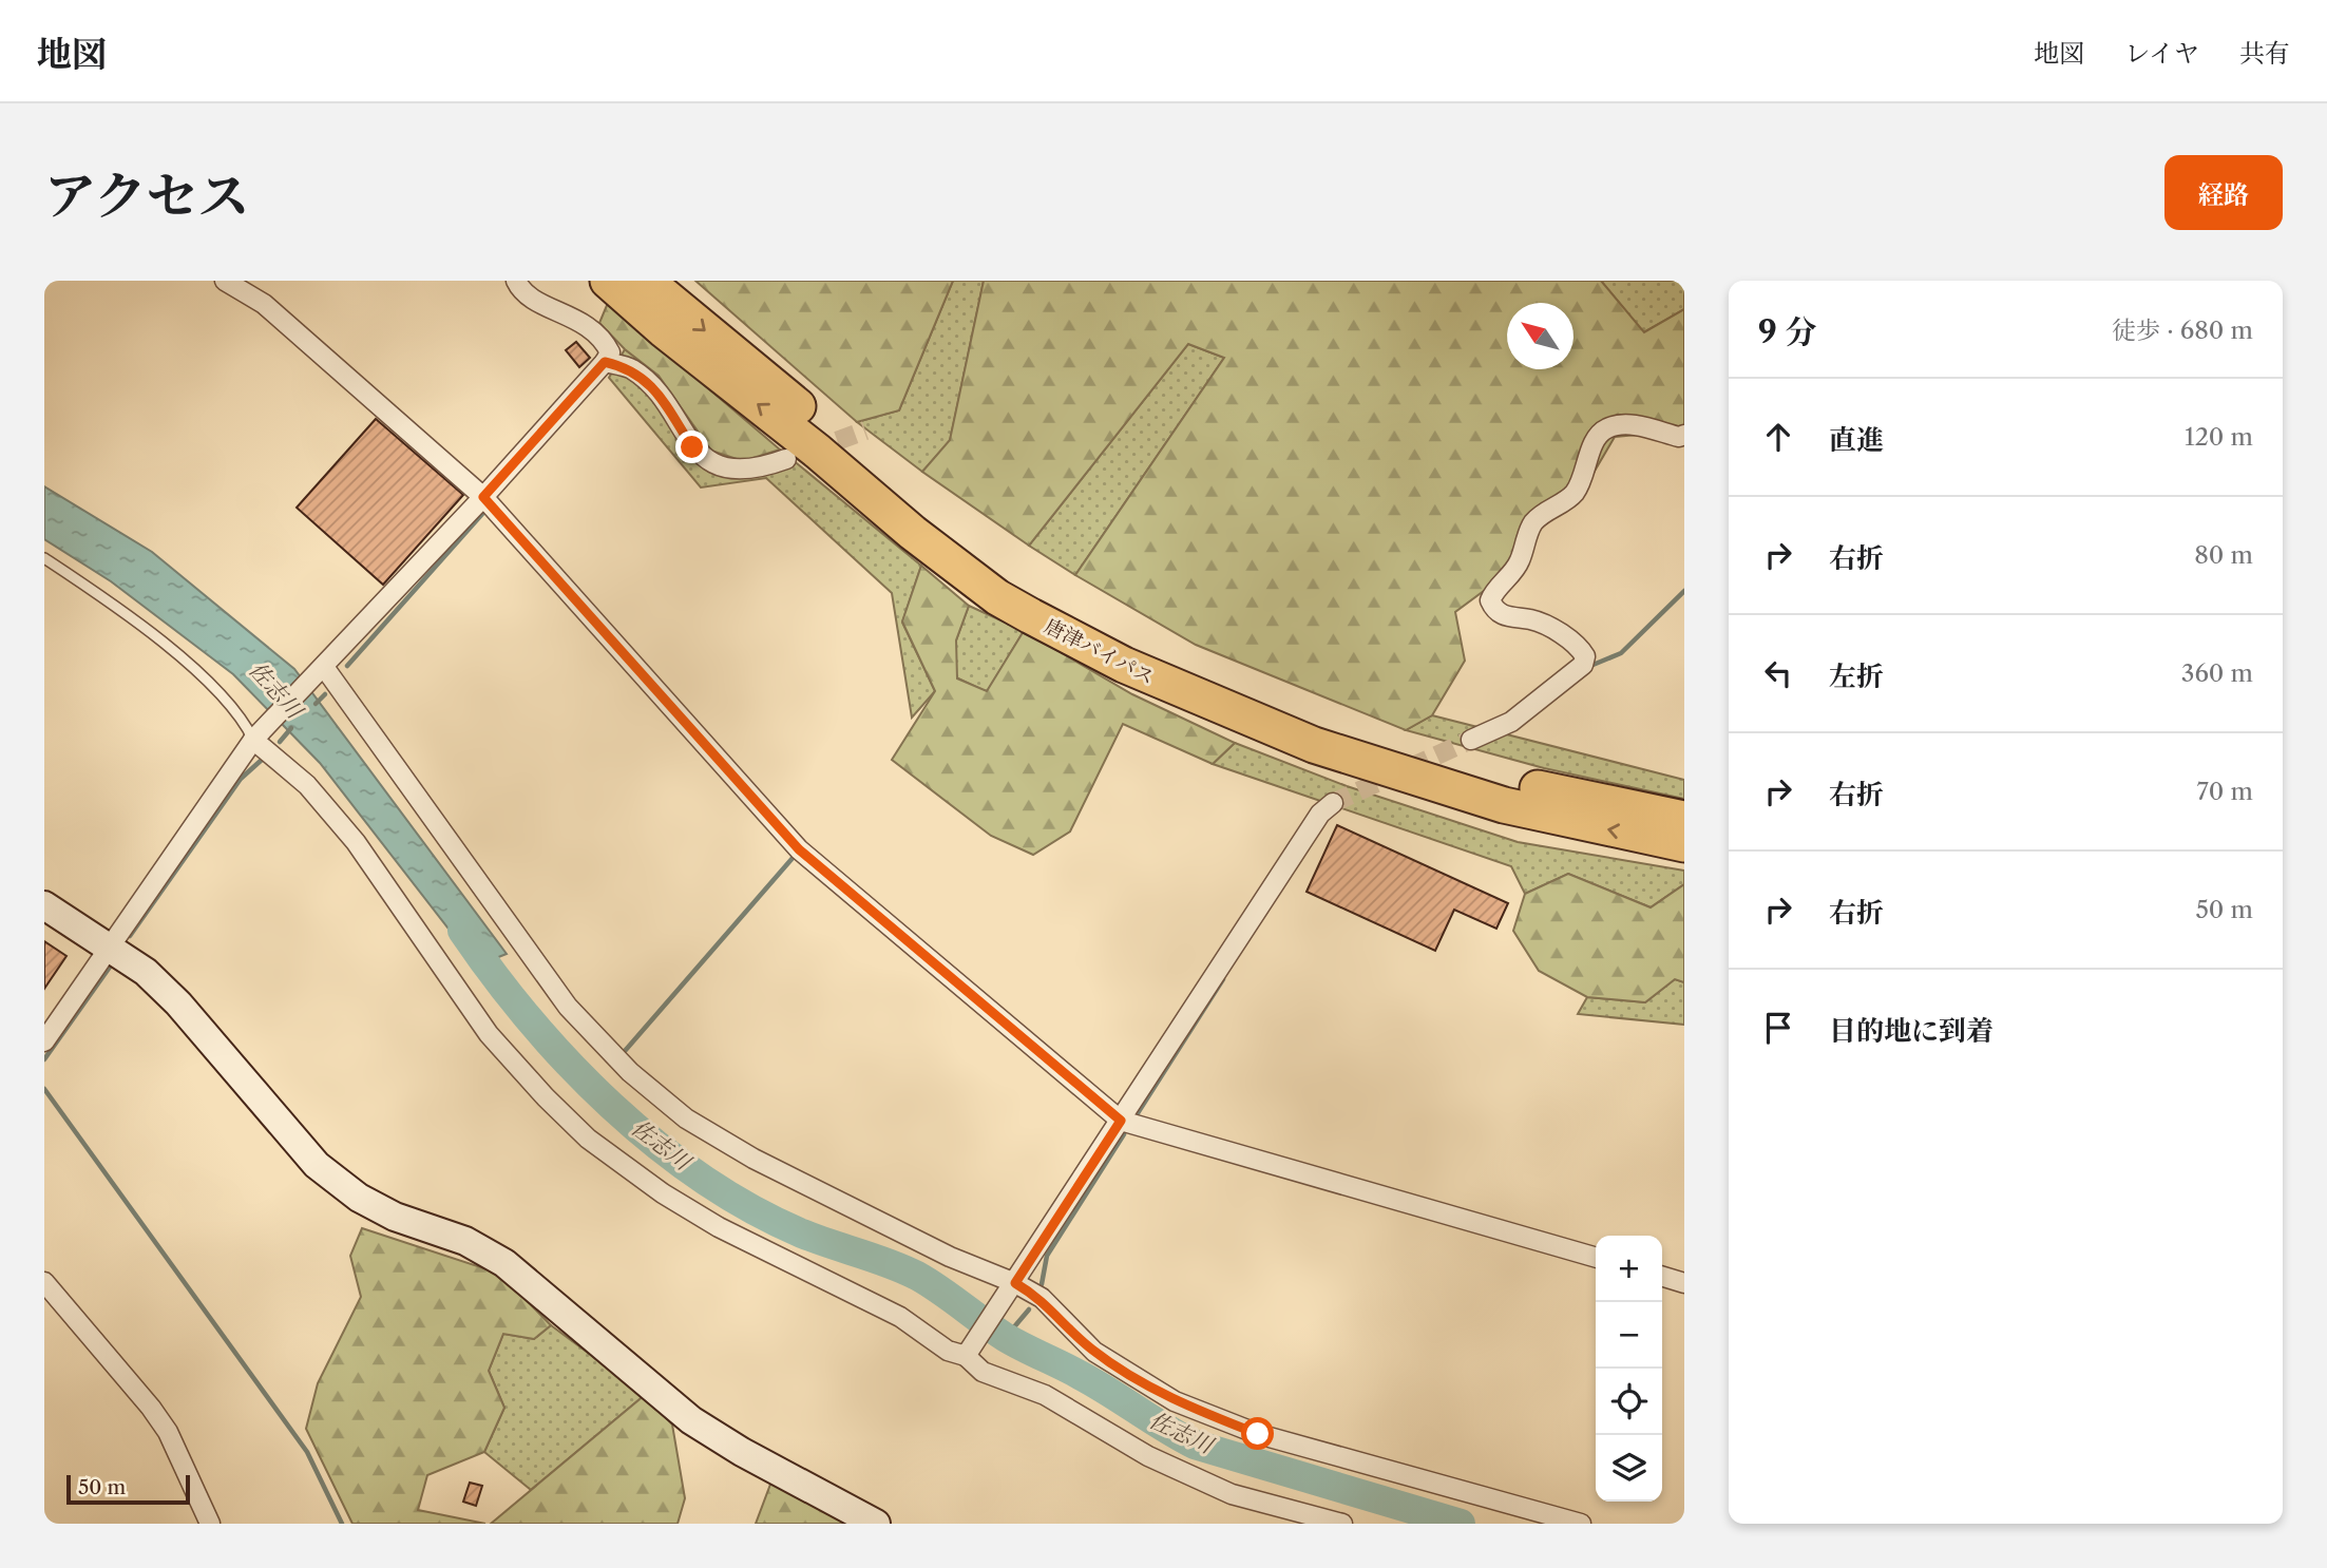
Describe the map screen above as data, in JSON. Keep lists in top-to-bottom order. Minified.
{"streets":{"highway":["唐津バイパス"]},"water":["佐志川"],"scale_bar":"50 m","north":"top left","page":{"header":"地図","nav":["地図","レイヤ","共有"],"title":"アクセス","buttons":"経路","heading":["9 分","徒歩 · 680 m"],"list":[["直進","120 m"],["右折","80 m"],["左折","360 m"],["右折","70 m"],["右折","50 m"],"目的地に到着"],"map_buttons":["+","−"],"scale":"50 m"}}
